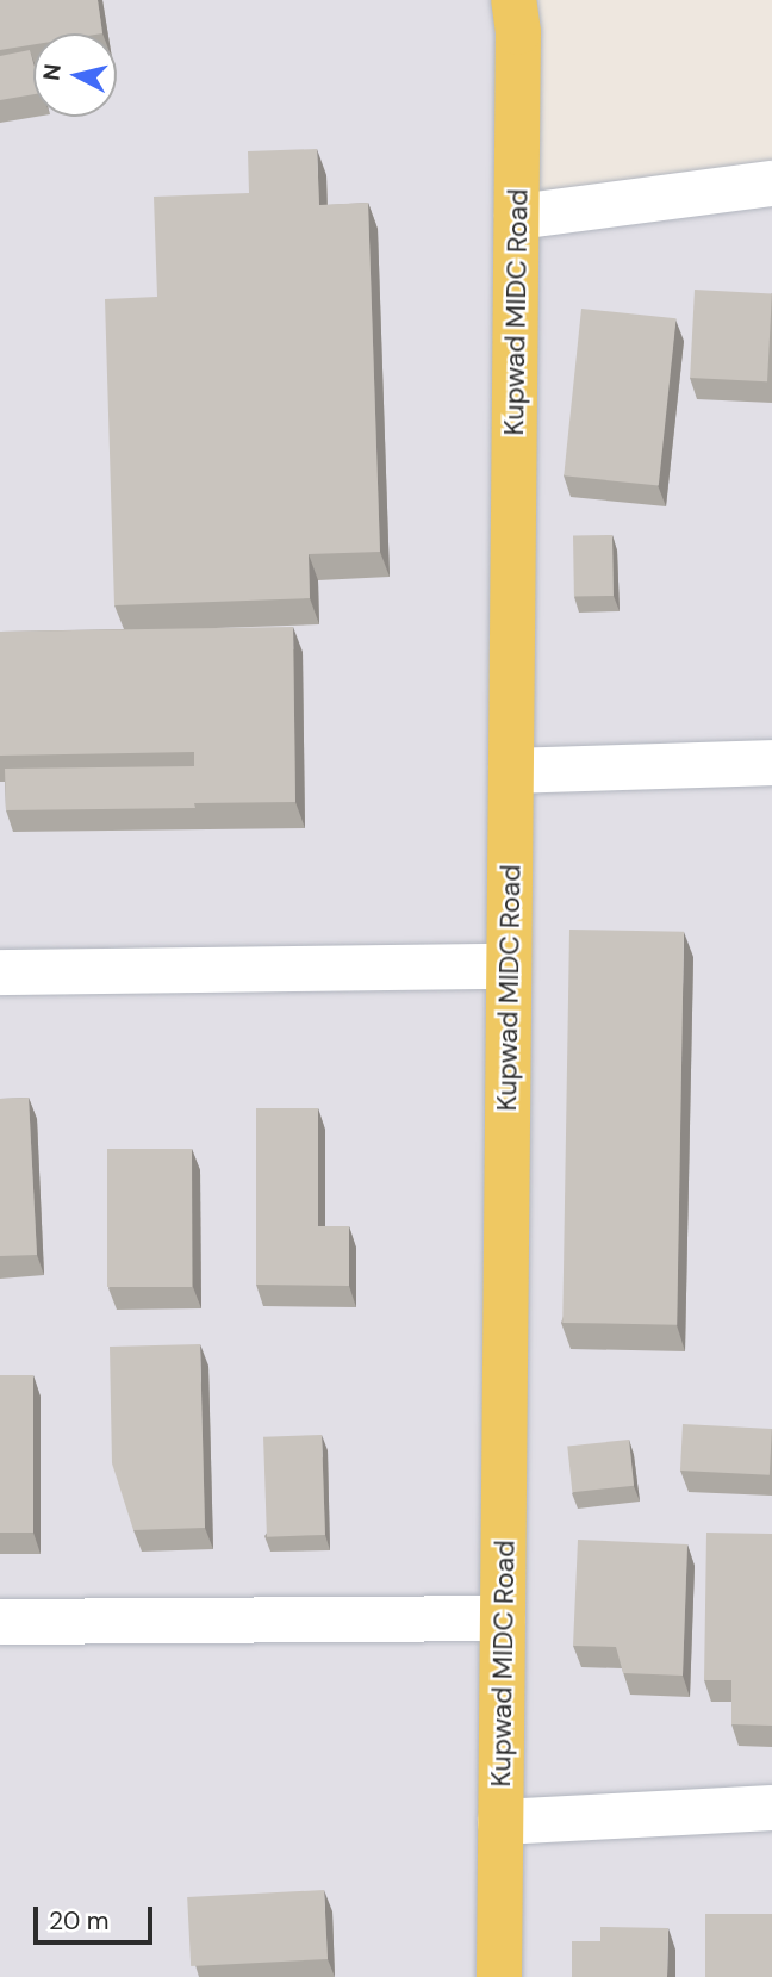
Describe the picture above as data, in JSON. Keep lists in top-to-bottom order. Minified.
{"streets":{"main road":["Kupwad MIDC Road"]},"scale_bar":"20 m","north":"left"}
